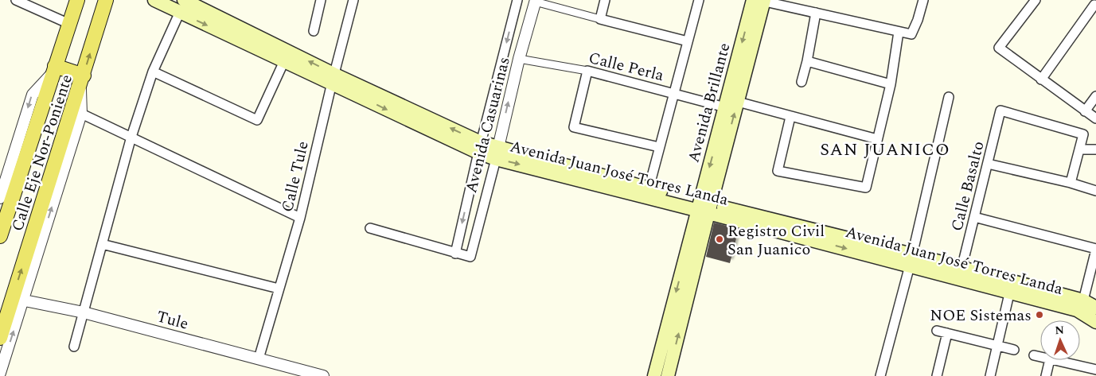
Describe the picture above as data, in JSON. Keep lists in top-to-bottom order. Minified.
{"streets":{"main road":["Avenida Brillante","Calle Eje Nor-Poniente","Avenida Juan José Torres Landa"],"street":["Calle Perla","Avenida Casuarinas","Calle Tule","Calle Basalto","Tule"]},"crossings":[["Calle Perla","Avenida Brillante"],["Calle Perla","Avenida Casuarinas"],["Avenida Brillante","Avenida Juan José Torres Landa"],["Avenida Casuarinas","Avenida Juan José Torres Landa"],["Calle Eje Nor-Poniente","Tule"],["Avenida Juan José Torres Landa","Calle Tule"],["Avenida Juan José Torres Landa","Calle Basalto"],["Calle Tule","Tule"]],"districts":["SAN JUANICO"],"places":["Registro Civil San Juanico","NOE Sistemas"],"north":"top"}
